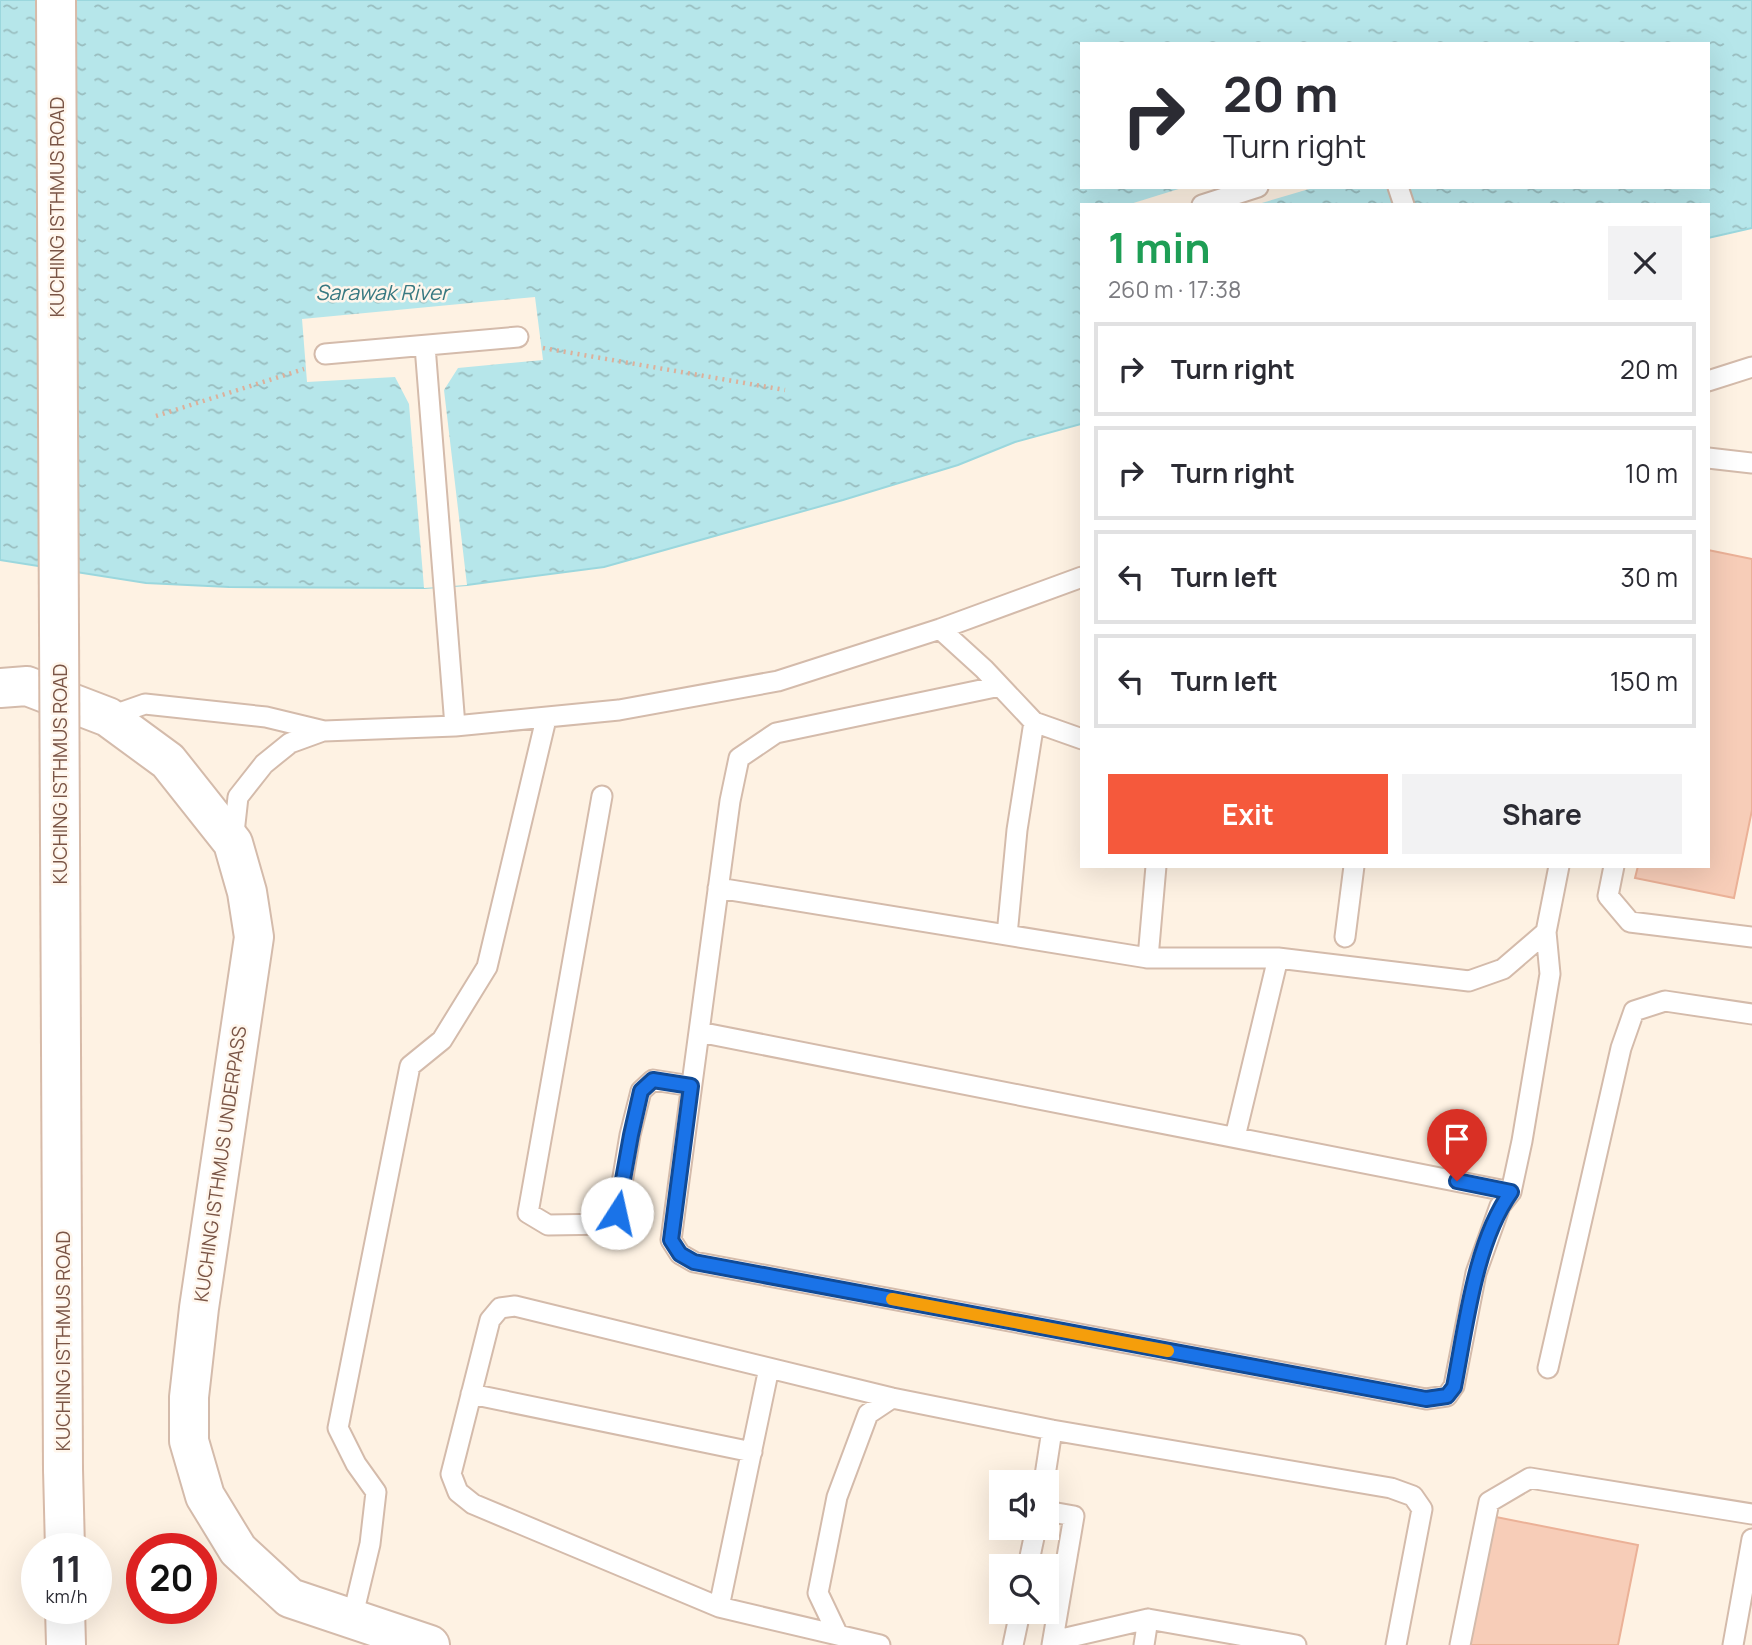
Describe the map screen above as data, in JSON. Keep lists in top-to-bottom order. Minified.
{"streets":{"main road":["KUCHING ISTHMUS ROAD","KUCHING ISTHMUS UNDERPASS"]},"water":["Sarawak River"],"page":{"turn":["20 m","Turn right"],"heading":["1 min","260 m · 17:38"],"list":[{"name":"Turn right","value":"20 m"},{"name":"Turn right","value":"10 m"},{"name":"Turn left","value":"30 m"},{"name":"Turn left","value":"150 m"}],"buttons":["Exit","Share"],"speed":"11 km/h","limit":"20"}}
